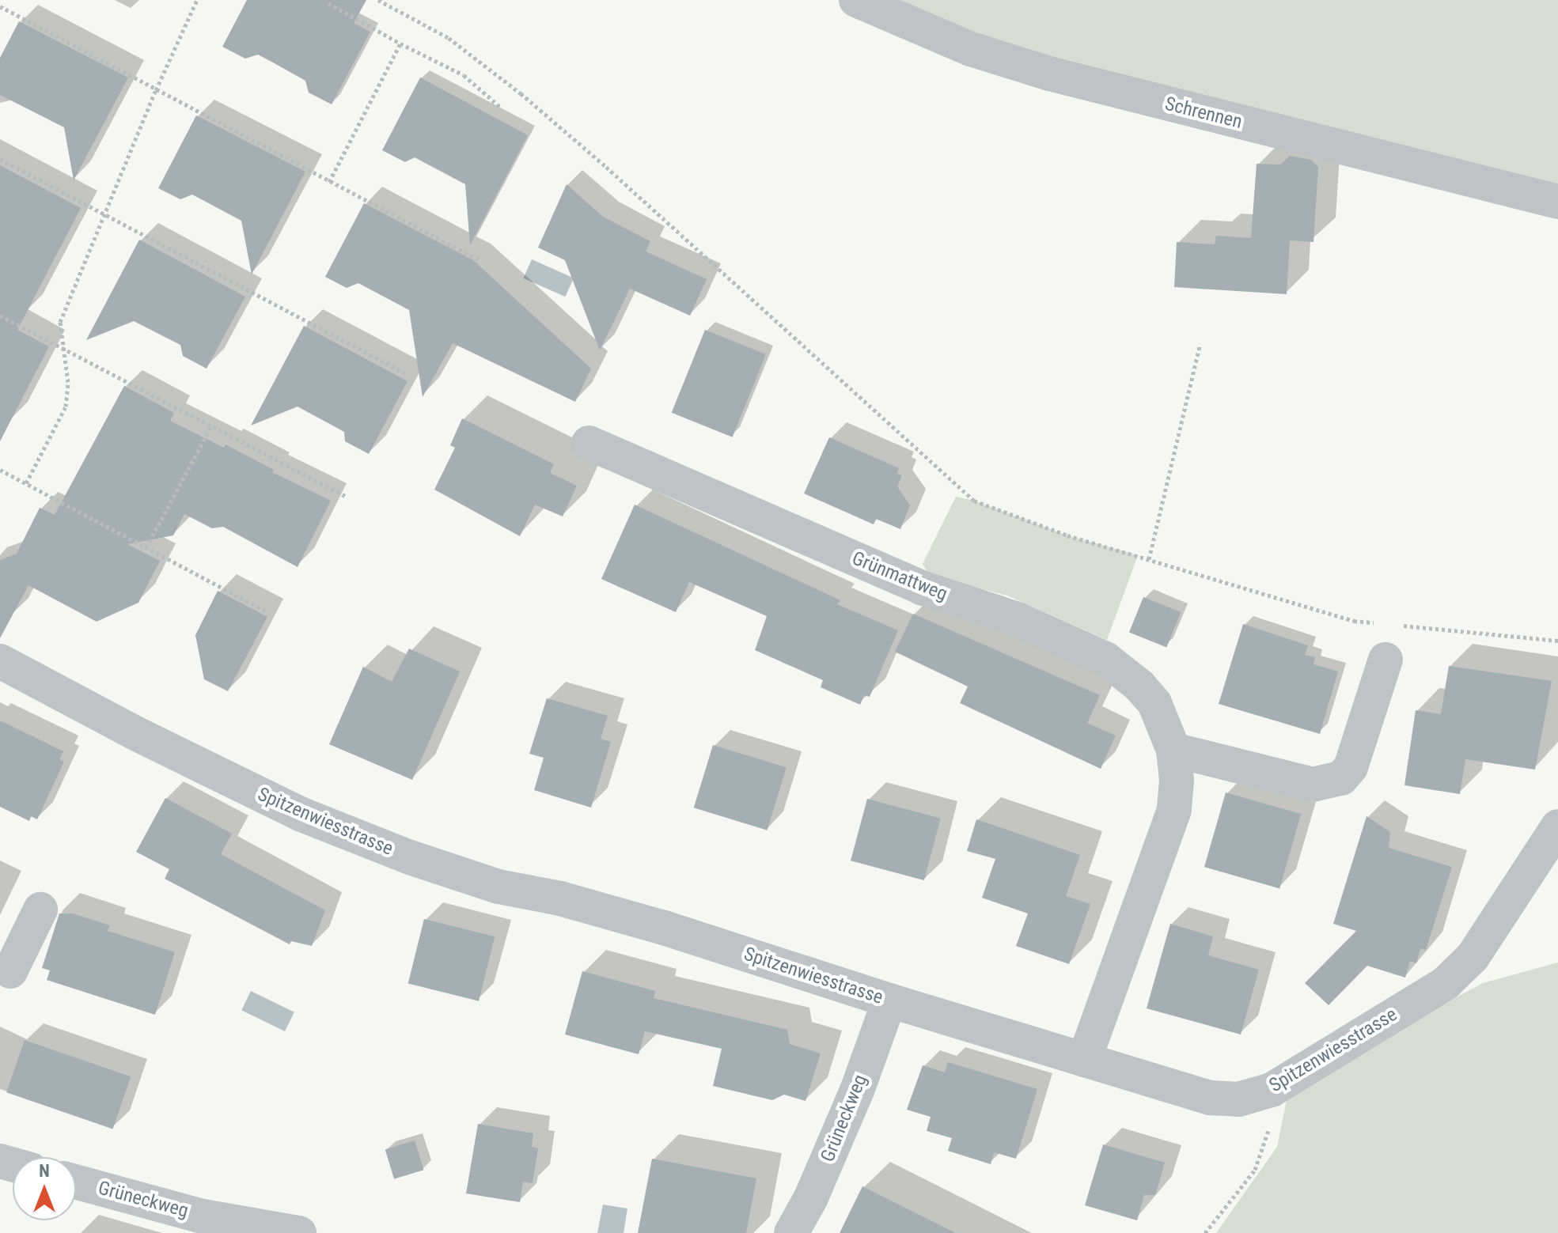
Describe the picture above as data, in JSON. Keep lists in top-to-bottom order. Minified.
{"streets":{"street":["Schrennen","Grünmattweg","Spitzenwiesstrasse","Grüneckweg"]},"crossings":[["Grünmattweg","Spitzenwiesstrasse"],["Spitzenwiesstrasse","Grüneckweg"]],"north":"top"}
